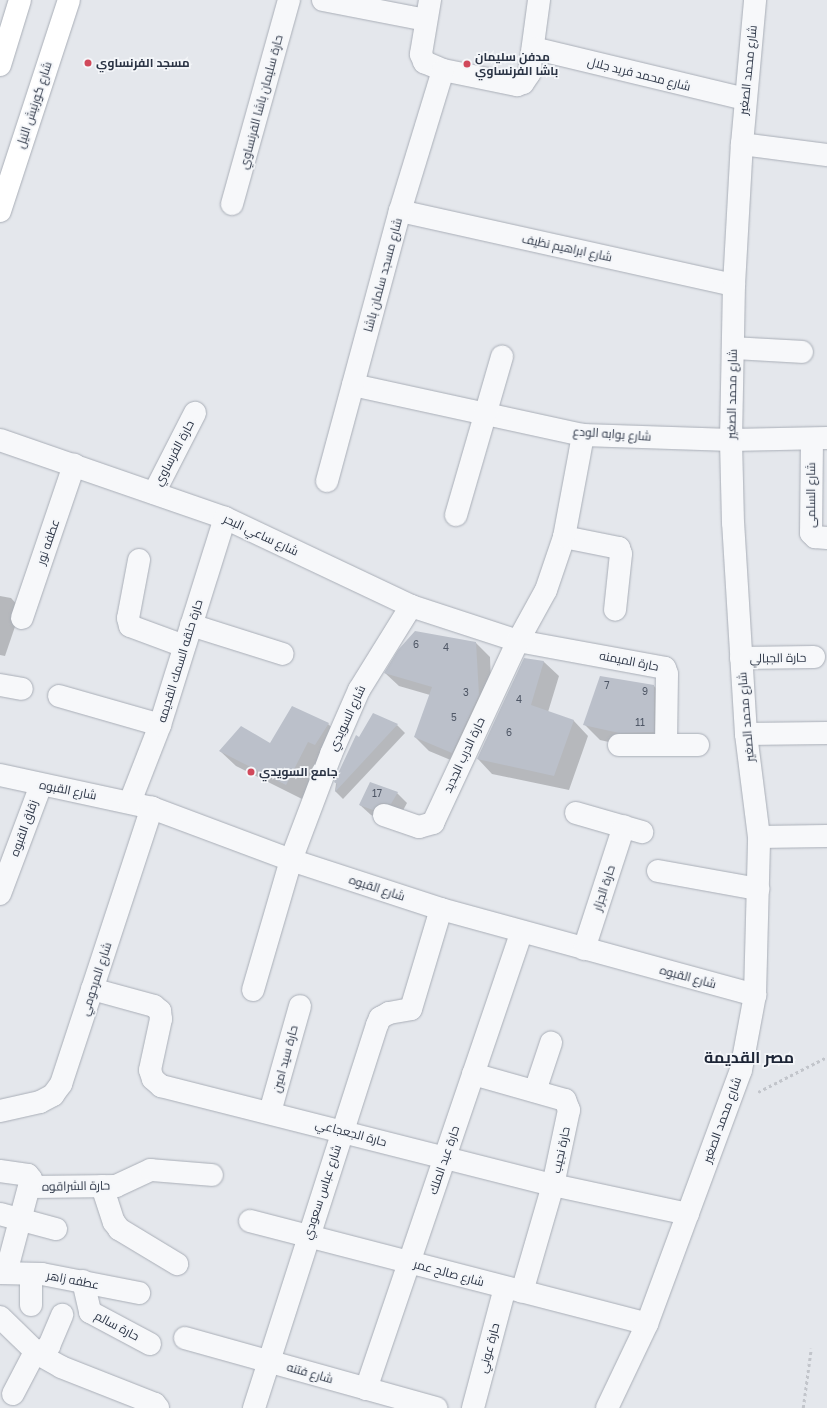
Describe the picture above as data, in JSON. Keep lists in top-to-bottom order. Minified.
{"streets":{"highway":["شارع كورنيش النيل"],"street":["شارع محمد الصغير","شارع محمد فريد جلال","حارة سليمان باشا الفرنساوي","شارع ابراهيم نظيف","شارع مسجد سلمان باشا","شارع بوابه الودع","حارة الفرساوي","شارع السلمى","شارع ساعي البحر","عطفه نور","حارة الجبالي","حارة حلقه السمك القديمه","حارة الميمنه","شارع السويدي","حارة الدرب الجديد","شارع القبوه","زقاق القبوه","حارة الجزار","شارع المرحومي","حارة سيد امين","حارة الجعجاعي","حارة نجيب","حارة عبد الملك","حارة الشراقوه","شارع عباس سعودي","شارع صالح عمر","عطفه زاهر","حارة سالم","حارة عوني","شارع فتنه"]},"crossings":[["شارع محمد الصغير","شارع محمد فريد جلال"],["شارع محمد الصغير","شارع ابراهيم نظيف"],["شارع محمد الصغير","شارع بوابه الودع"],["شارع محمد الصغير","حارة الجبالي"],["شارع محمد الصغير","شارع القبوه"],["شارع محمد الصغير","حارة الجعجاعي"],["شارع محمد الصغير","شارع صالح عمر"],["شارع ابراهيم نظيف","شارع مسجد سلمان باشا"],["شارع مسجد سلمان باشا","شارع بوابه الودع"],["شارع بوابه الودع","شارع السلمى"],["شارع بوابه الودع","حارة الدرب الجديد"],["حارة الفرساوي","شارع ساعي البحر"],["شارع ساعي البحر","عطفه نور"],["شارع ساعي البحر","حارة حلقه السمك القديمه"],["شارع ساعي البحر","حارة الميمنه"],["شارع ساعي البحر","شارع السويدي"],["شارع ساعي البحر","حارة الدرب الجديد"],["حارة حلقه السمك القديمه","شارع القبوه"],["حارة الميمنه","حارة الدرب الجديد"],["شارع السويدي","شارع القبوه"],["شارع القبوه","زقاق القبوه"],["شارع القبوه","حارة الجزار"],["شارع القبوه","شارع المرحومي"],["شارع القبوه","حارة عبد الملك"],["شارع القبوه","شارع عباس سعودي"],["شارع المرحومي","حارة الجعجاعي"],["حارة سيد امين","حارة الجعجاعي"],["حارة الجعجاعي","حارة نجيب"],["حارة الجعجاعي","حارة عبد الملك"],["حارة الجعجاعي","شارع عباس سعودي"],["حارة نجيب","حارة عبد الملك"],["حارة نجيب","شارع صالح عمر"],["حارة نجيب","حارة عوني"],["حارة عبد الملك","شارع صالح عمر"],["حارة عبد الملك","شارع فتنه"],["حارة الشراقوه","عطفه زاهر"],["شارع عباس سعودي","شارع صالح عمر"],["شارع عباس سعودي","شارع فتنه"],["شارع صالح عمر","حارة عوني"],["عطفه زاهر","حارة سالم"]],"districts":["مصر القديمة"],"places":["مسجد الفرنساوي","مدفن سليمان باشا الفرنساوي","جامع السويدي"],"house_numbers":["6","4","7","9","3","4","5","11","6","17"]}
